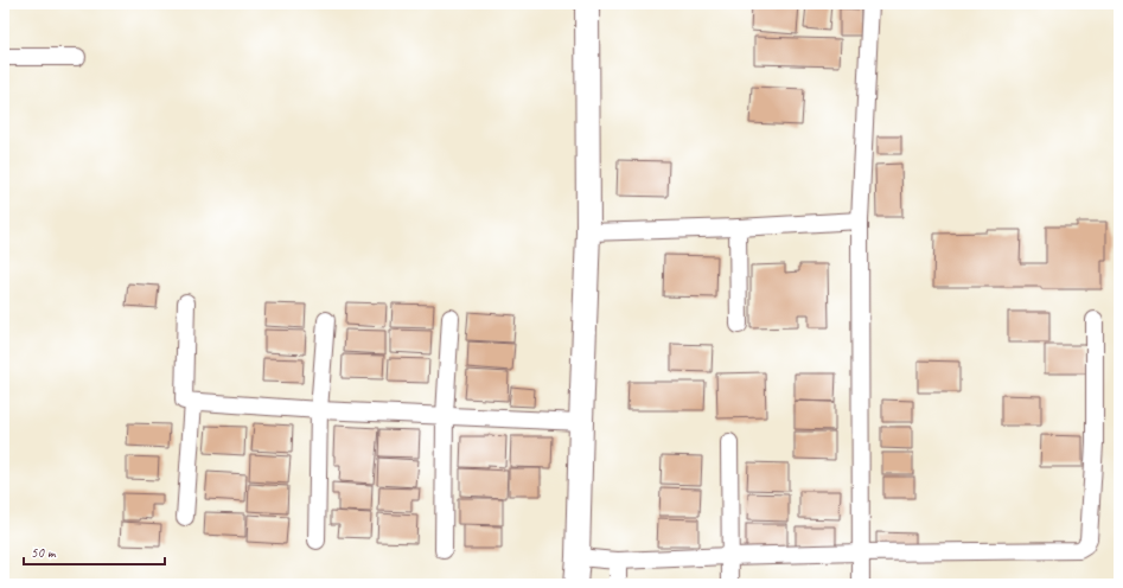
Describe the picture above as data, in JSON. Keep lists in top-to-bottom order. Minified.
{"scale_bar":"50 m"}
